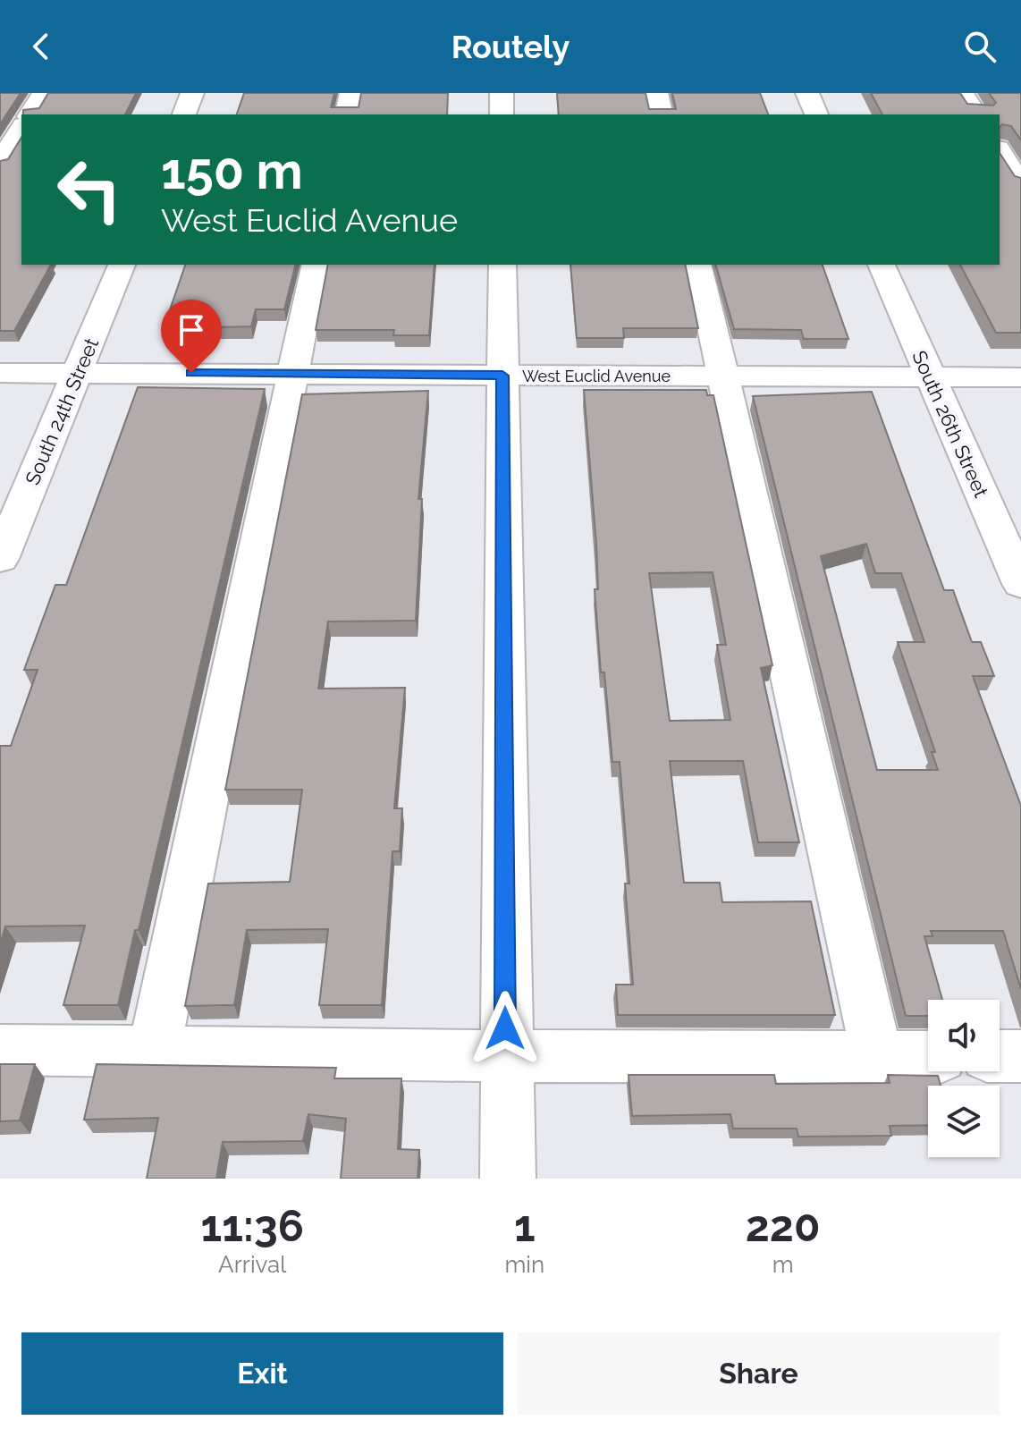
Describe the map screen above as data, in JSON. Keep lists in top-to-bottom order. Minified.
{"streets":{"street":["West Euclid Avenue","South 24th Street","South 26th Street"]},"crossings":[["West Euclid Avenue","South 24th Street"],["West Euclid Avenue","South 26th Street"]],"page":{"header":"Routely","turn":["150 m","West Euclid Avenue"],"eta":["11:36","Arrival","1","min","220","m"],"buttons":["Exit","Share"]}}
